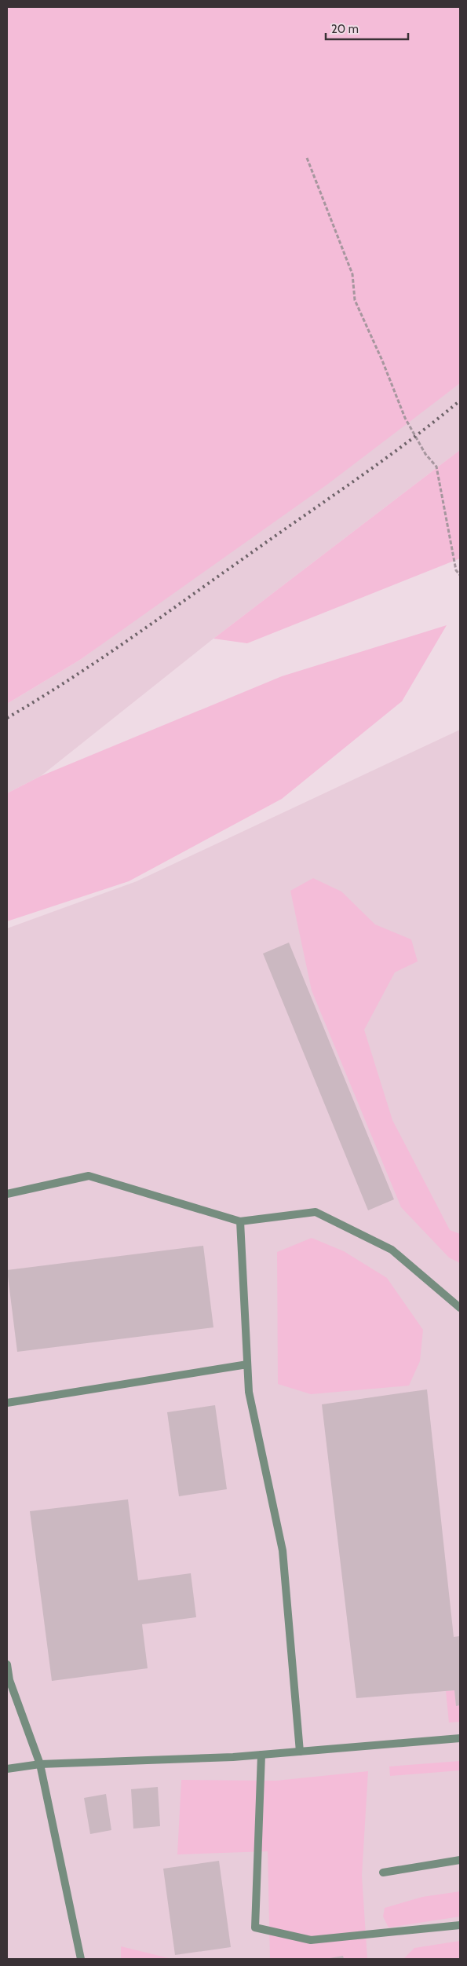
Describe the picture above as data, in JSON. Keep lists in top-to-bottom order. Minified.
{"scale_bar":"20 m"}
